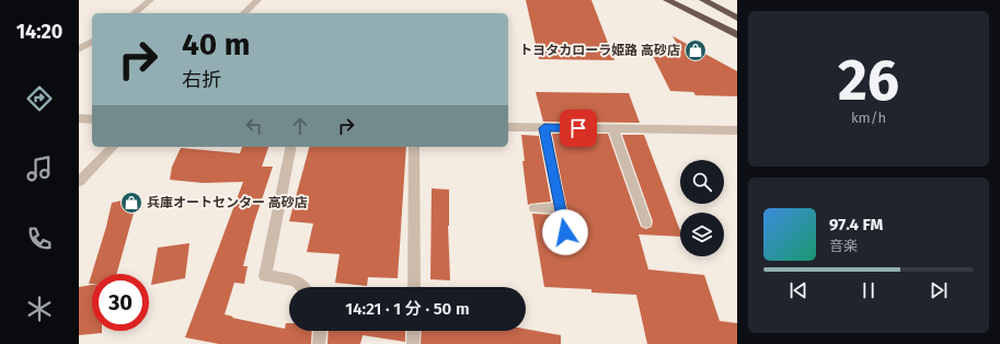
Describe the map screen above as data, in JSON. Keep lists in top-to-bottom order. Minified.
{"places":{"shop":["トヨタカローラ姫路 高砂店","兵庫オートセンター 高砂店"]},"page":{"tabs":"14:20","tile":["26","km/h"],"turn":["40 m","右折"],"song":["97.4 FM","音楽"],"limit":"30","trip":"14:21 · 1 分 · 50 m"}}
